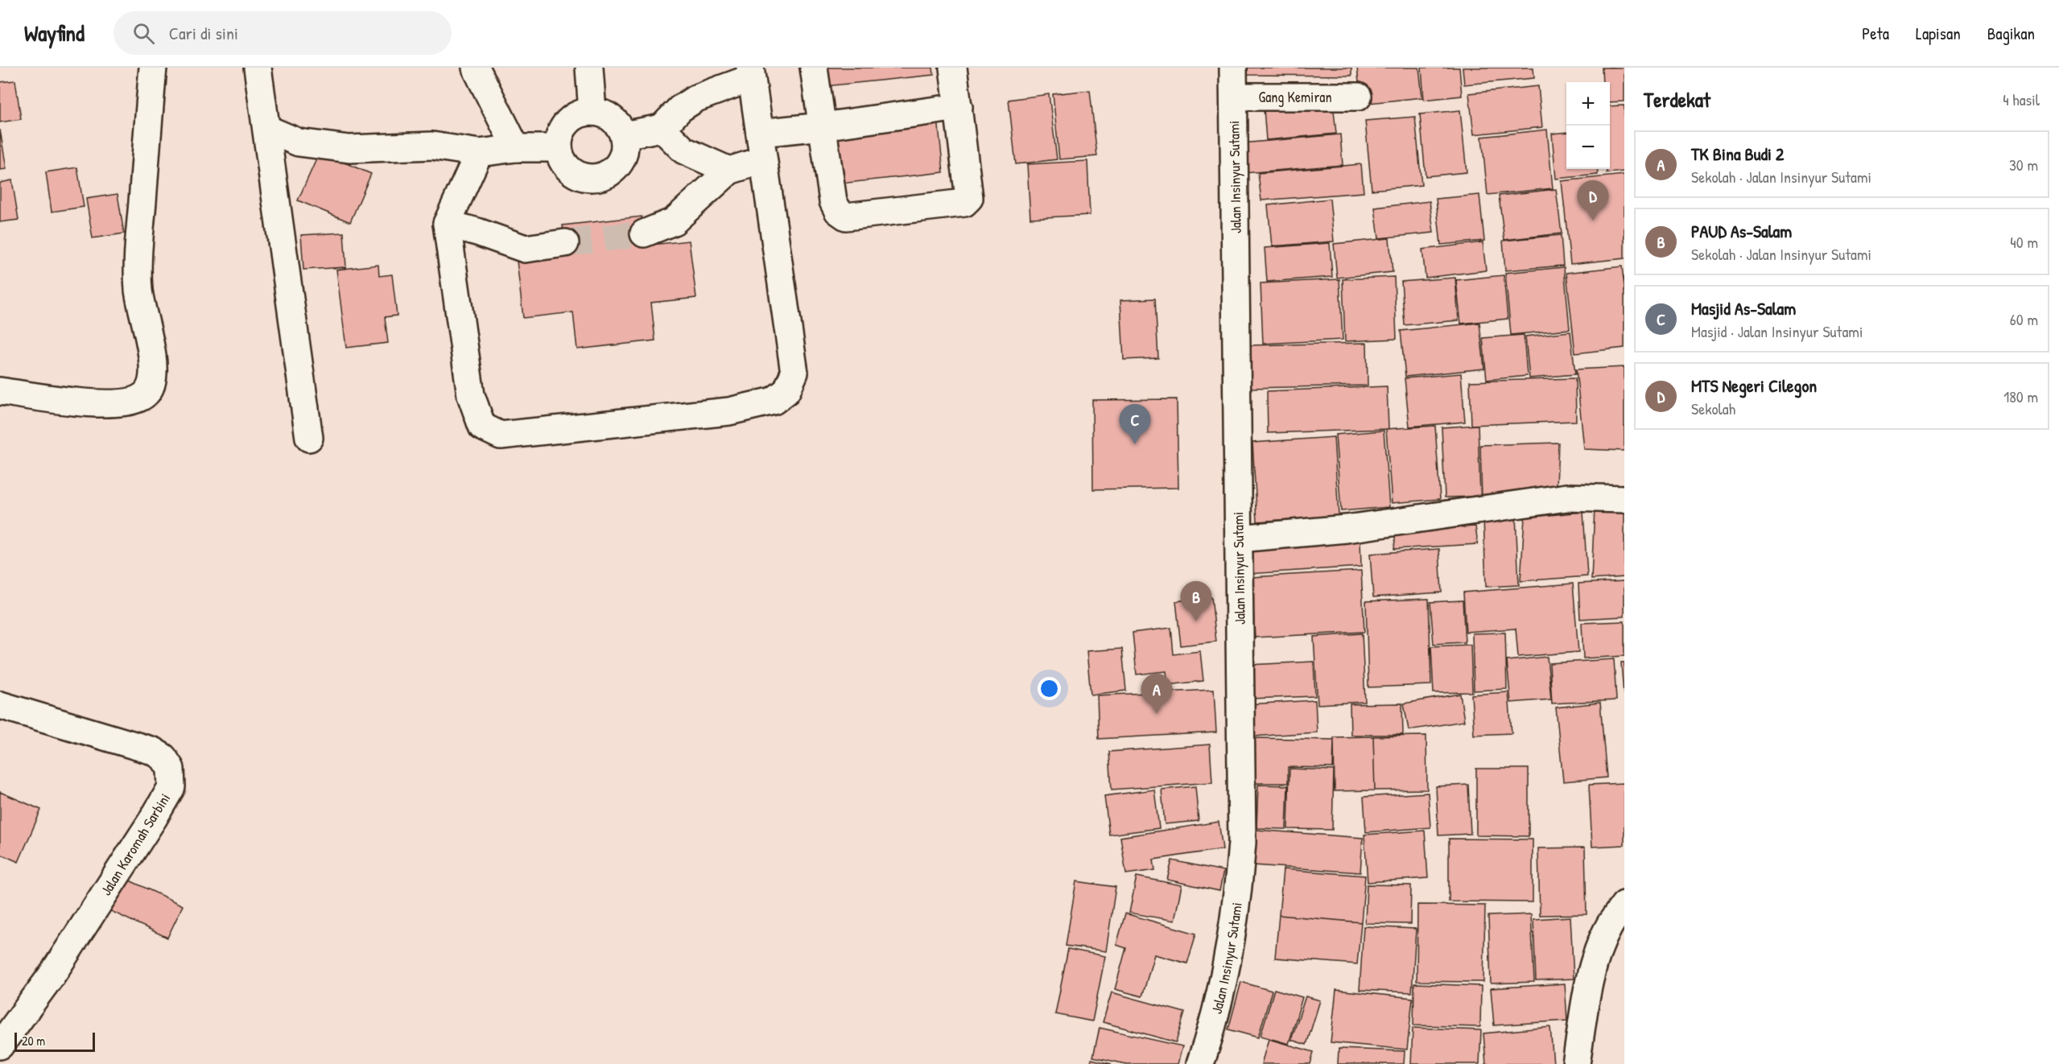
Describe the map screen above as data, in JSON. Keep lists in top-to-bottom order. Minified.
{"streets":{"street":["Gang Kemiran","Jalan Insinyur Sutami","Jalan Karomah Sarbini"]},"crossings":[["Gang Kemiran","Jalan Insinyur Sutami"]],"scale_bar":"20 m","page":{"header":"Wayfind","search":"Cari di sini","nav":["Peta","Lapisan","Bagikan"],"heading":["Terdekat","4 hasil"],"map_buttons":["+","−"],"list":[{"mark":"A","name":"TK Bina Budi 2","note":"Sekolah · Jalan Insinyur Sutami","value":"30 m"},{"mark":"B","name":"PAUD As-Salam","note":"Sekolah · Jalan Insinyur Sutami","value":"40 m"},{"mark":"C","name":"Masjid As-Salam","note":"Masjid · Jalan Insinyur Sutami","value":"60 m"},{"mark":"D","name":"MTS Negeri Cilegon","note":"Sekolah","value":"180 m"}],"pins":["D","C","B","A"],"scale":"20 m"}}
